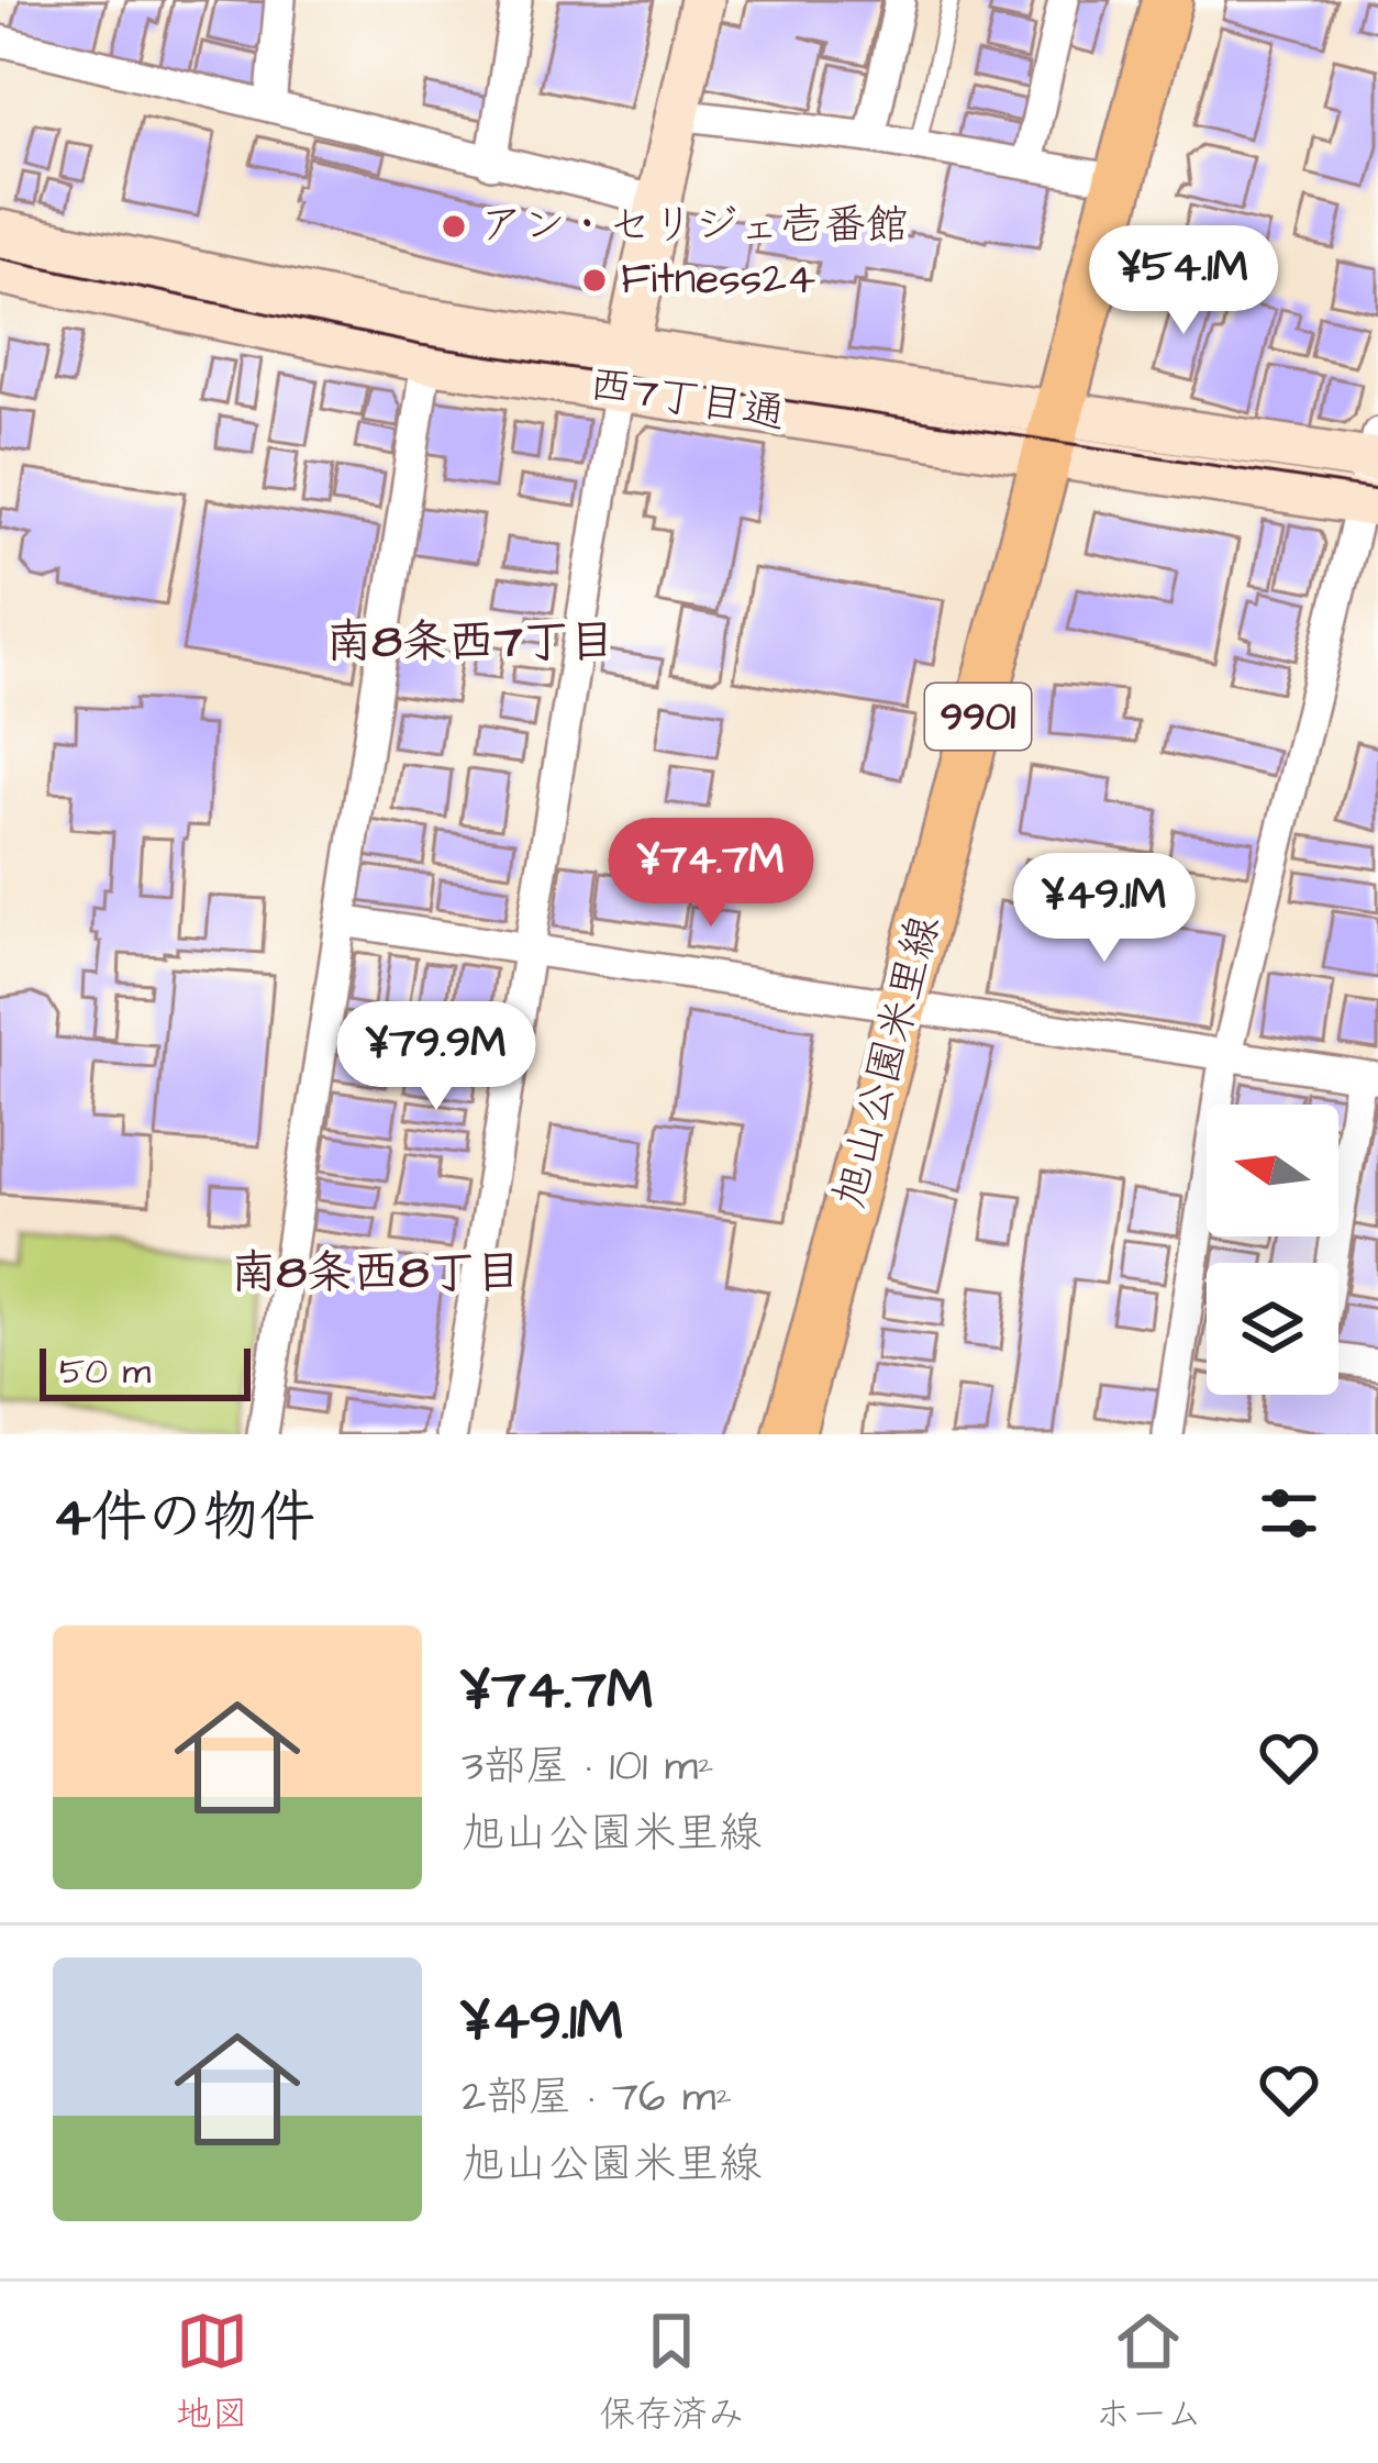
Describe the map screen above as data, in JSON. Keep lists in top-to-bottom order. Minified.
{"streets":{"main road":["9901","旭山公園米里線"],"street":["西7丁目通"]},"crossings":[["西7丁目通","旭山公園米里線"]],"districts":["南8条西7丁目","南8条西8丁目"],"places":["アン・セリジェ壱番館","Fitness24"],"scale_bar":"50 m","north":"left","page":{"price":["¥54.1M","¥74.7M","¥49.1M","¥79.9M"],"scale":"50 m","heading":"4件の物件","list":[{"name":"¥74.7M","note":"3部屋 · 101 m² · 旭山公園米里線"},{"name":"¥49.1M","note":"2部屋 · 76 m² · 旭山公園米里線"}],"tabs":["地図","保存済み","ホーム"]}}
